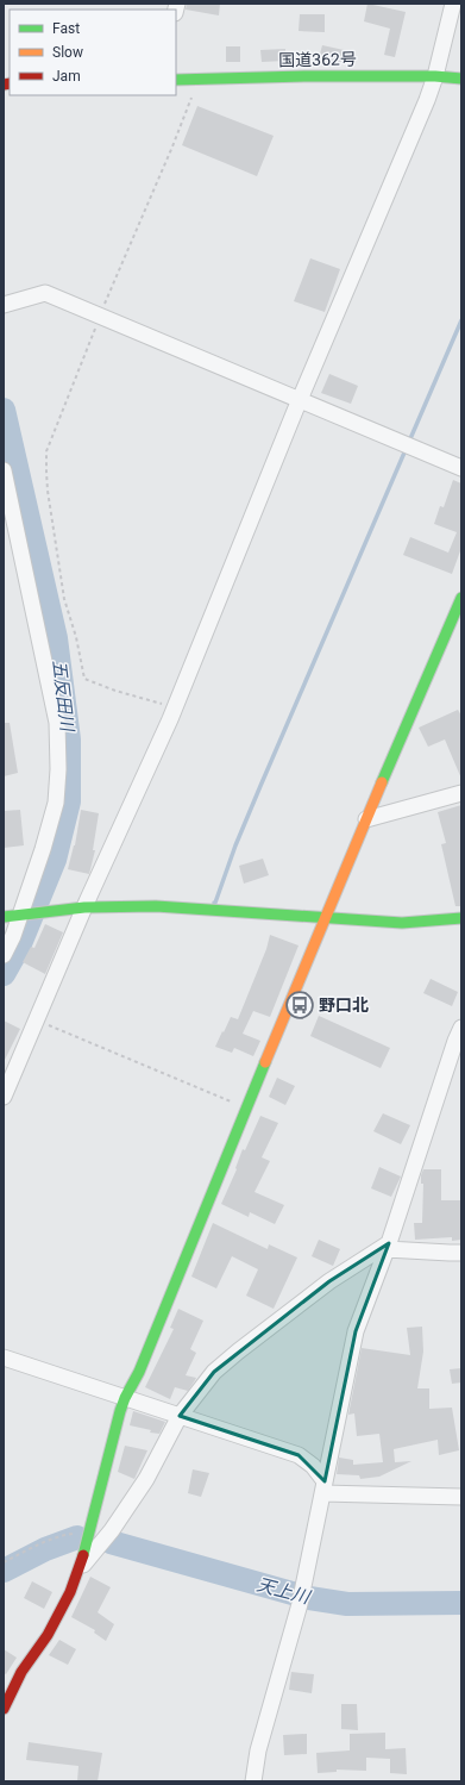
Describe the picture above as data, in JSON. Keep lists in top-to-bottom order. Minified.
{"streets":{"main road":["国道362号"]},"water":["五反田川","天上川"],"places":{"bus stop":["野口北"]},"legend":["Fast","Slow","Jam"]}
